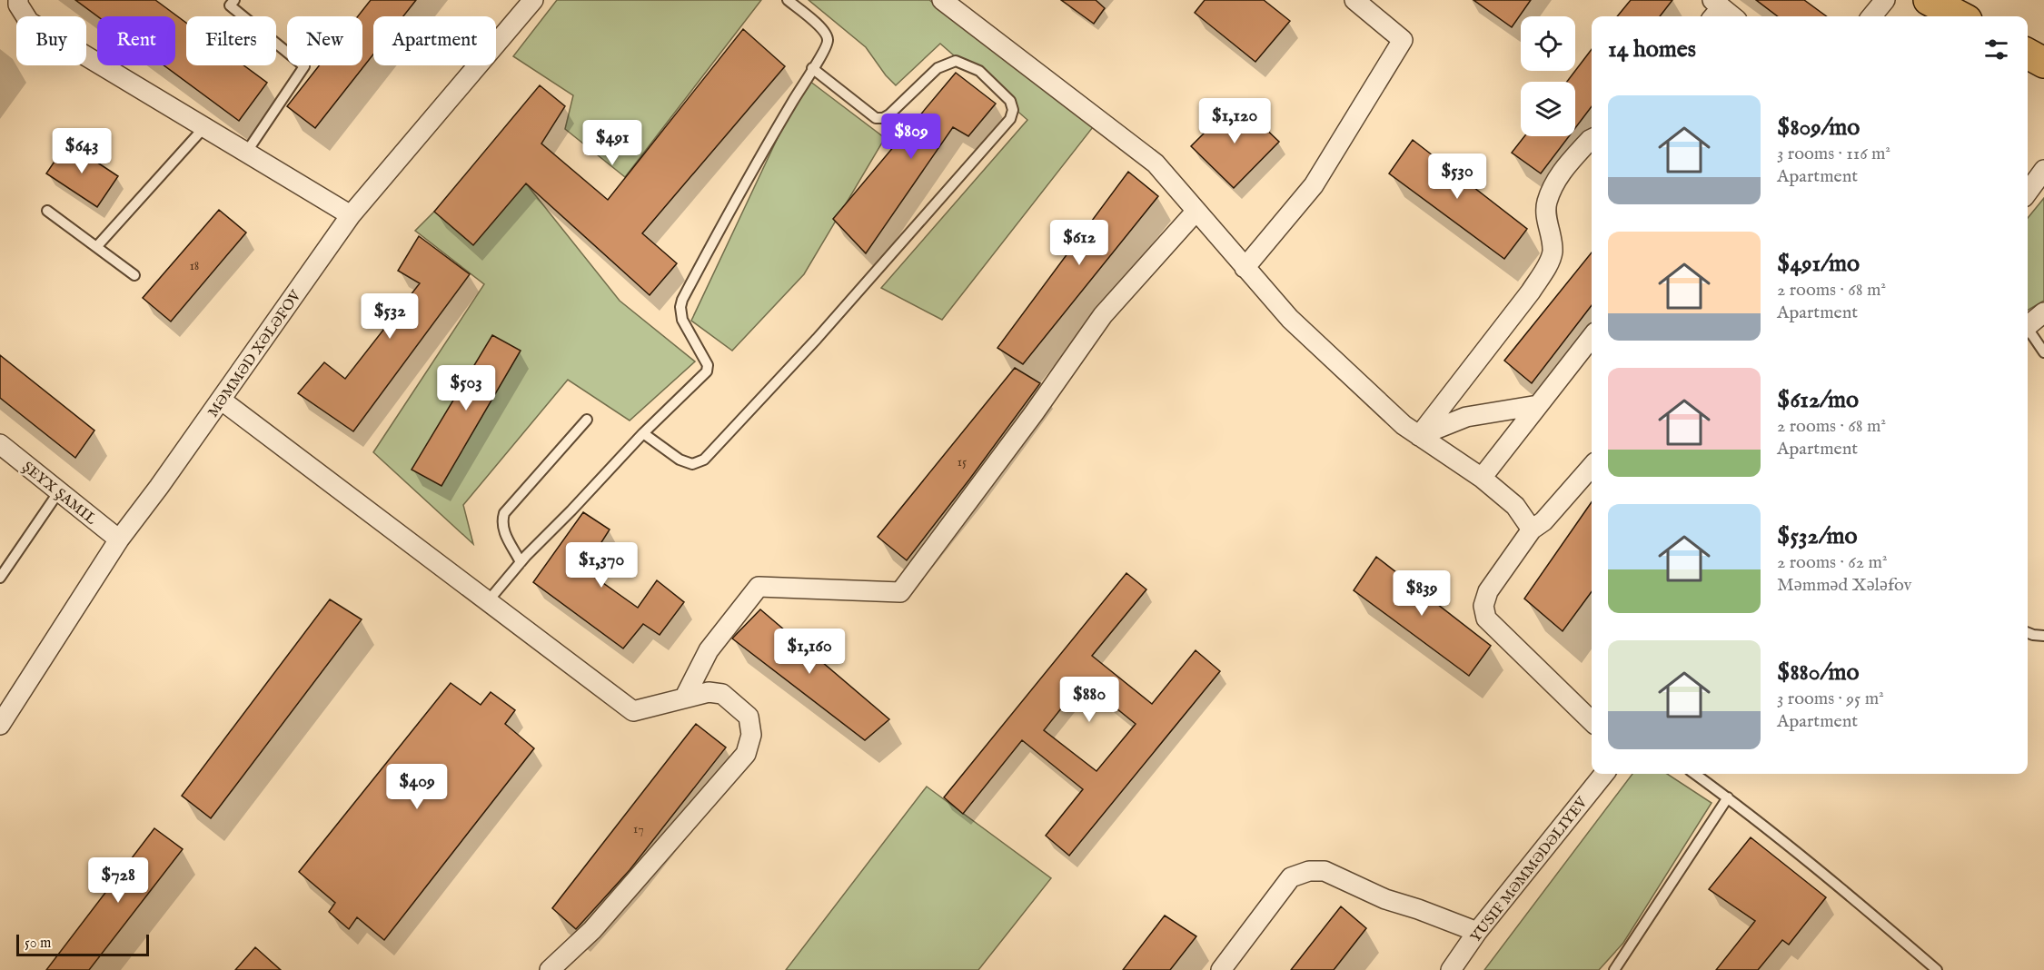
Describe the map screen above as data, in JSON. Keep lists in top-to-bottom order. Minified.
{"streets":{"street":["MƏMMƏD XƏLƏFOV","ŞEYX ŞAMIL","YUSIF MƏMMƏDƏLIYEV"]},"crossings":[["MƏMMƏD XƏLƏFOV","ŞEYX ŞAMIL"]],"house_numbers":["18","15","17"],"scale_bar":"50 m","page":{"chip":["Buy","Rent","Filters","New","Apartment"],"heading":"14 homes","list":[{"name":"$809/mo","note":"3 rooms · 116 m² · Apartment"},{"name":"$491/mo","note":"2 rooms · 68 m² · Apartment"},{"name":"$612/mo","note":"2 rooms · 68 m² · Apartment"},{"name":"$532/mo","note":"2 rooms · 62 m² · Məmməd Xələfov"},{"name":"$880/mo","note":"3 rooms · 95 m² · Apartment"}],"price":["$1,120","$809","$491","$643","$530","$612","$532","$503","$1,370","$839","$1,160","$880","$409","$728"],"scale":"50 m"}}
